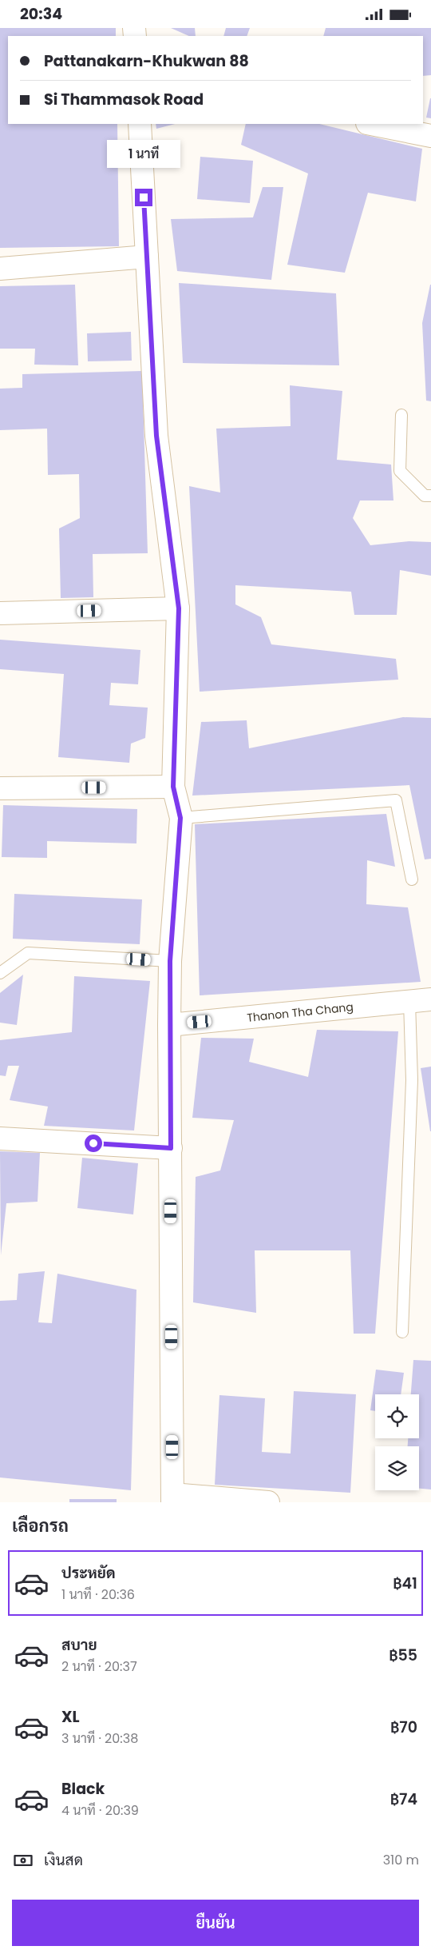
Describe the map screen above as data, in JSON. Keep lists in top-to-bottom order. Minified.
{"streets":{"street":["Thanon Tha Chang"]},"page":{"status":"20:34","banner":["Pattanakarn-Khukwan 88","Si Thammasok Road"],"bubble":"1 นาที","heading":"เลือกรถ","list":[{"name":"ประหยัด","note":"1 นาที · 20:36","value":"฿41"},{"name":"สบาย","note":"2 นาที · 20:37","value":"฿55"},{"name":"XL","note":"3 นาที · 20:38","value":"฿70"},{"name":"Black","note":"4 นาที · 20:39","value":"฿74"}],"pay":["เงินสด","310 m"],"buttons":"ยืนยัน"}}
